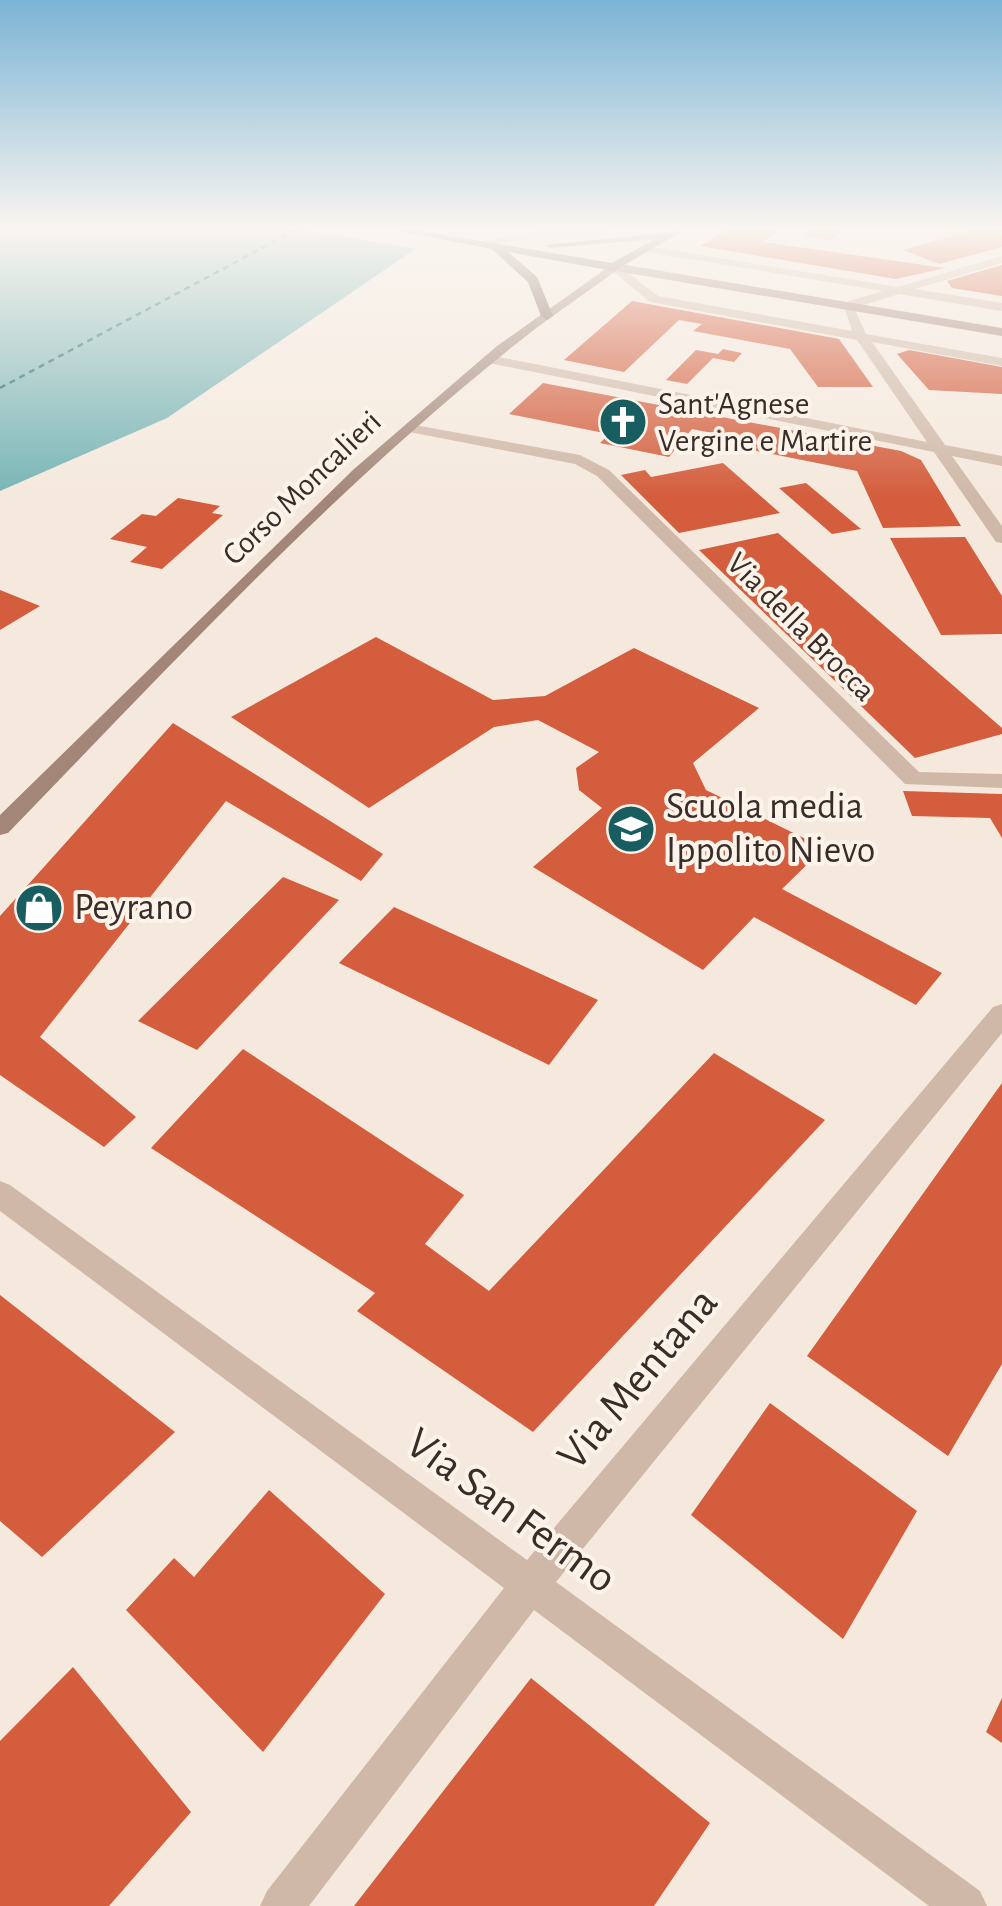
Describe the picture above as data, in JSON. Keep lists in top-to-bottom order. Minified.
{"streets":{"main road":["Corso Moncalieri"],"street":["Via della Brocca","Via Mentana","Via San Fermo"]},"crossings":[["Corso Moncalieri","Via della Brocca"],["Via Mentana","Via San Fermo"]],"places":{"church":["Sant'Agnese Vergine e Martire"],"school or university":["Scuola media Ippolito Nievo"],"shop":["Peyrano"]}}
